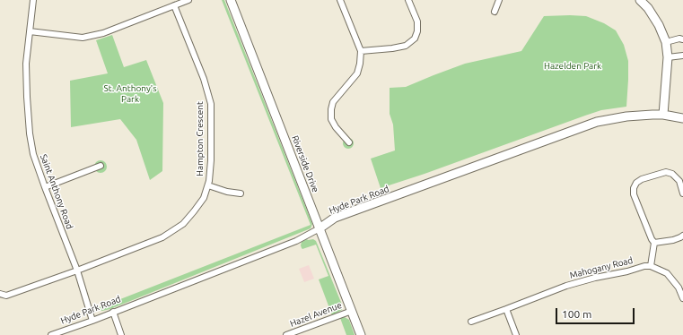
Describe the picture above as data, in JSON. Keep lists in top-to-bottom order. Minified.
{"streets":{"main road":["Riverside Drive","Hyde Park Road"],"street":["Hampton Crescent","Saint Anthony Road","Mahogany Road","Hazel Avenue"]},"crossings":[["Hampton Crescent","Saint Anthony Road"],["Riverside Drive","Hyde Park Road"],["Riverside Drive","Hazel Avenue"],["Saint Anthony Road","Hyde Park Road"]],"parks":["Hazelden Park","St. Anthony's Park"],"scale_bar":"100 m"}
